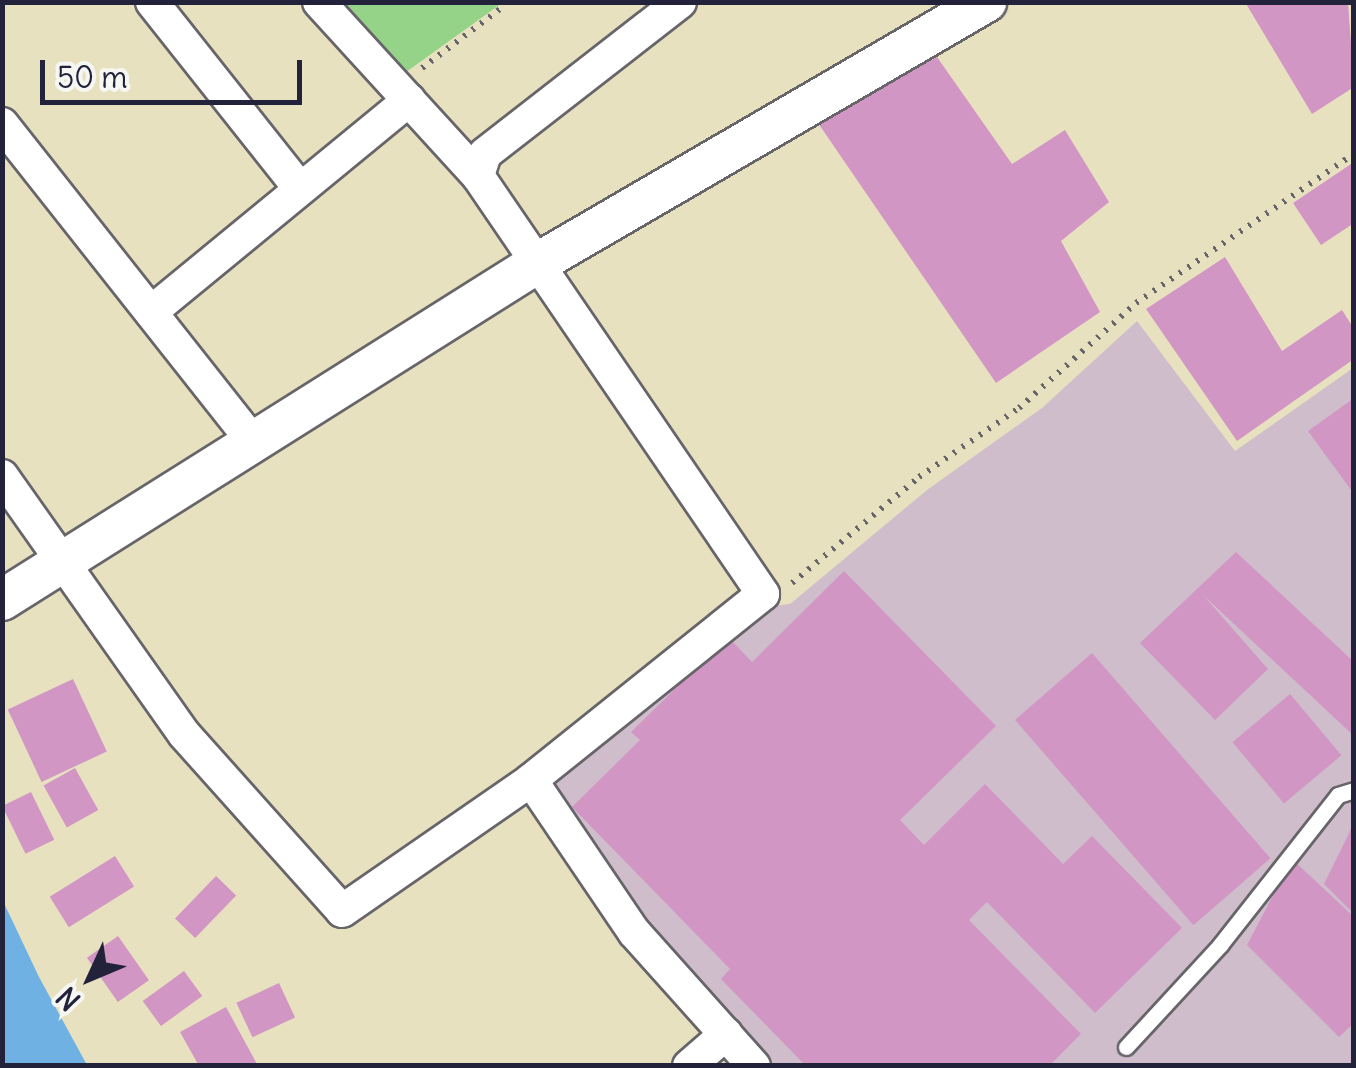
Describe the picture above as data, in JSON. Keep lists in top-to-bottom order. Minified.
{"scale_bar":"50 m","north":"bottom left"}
